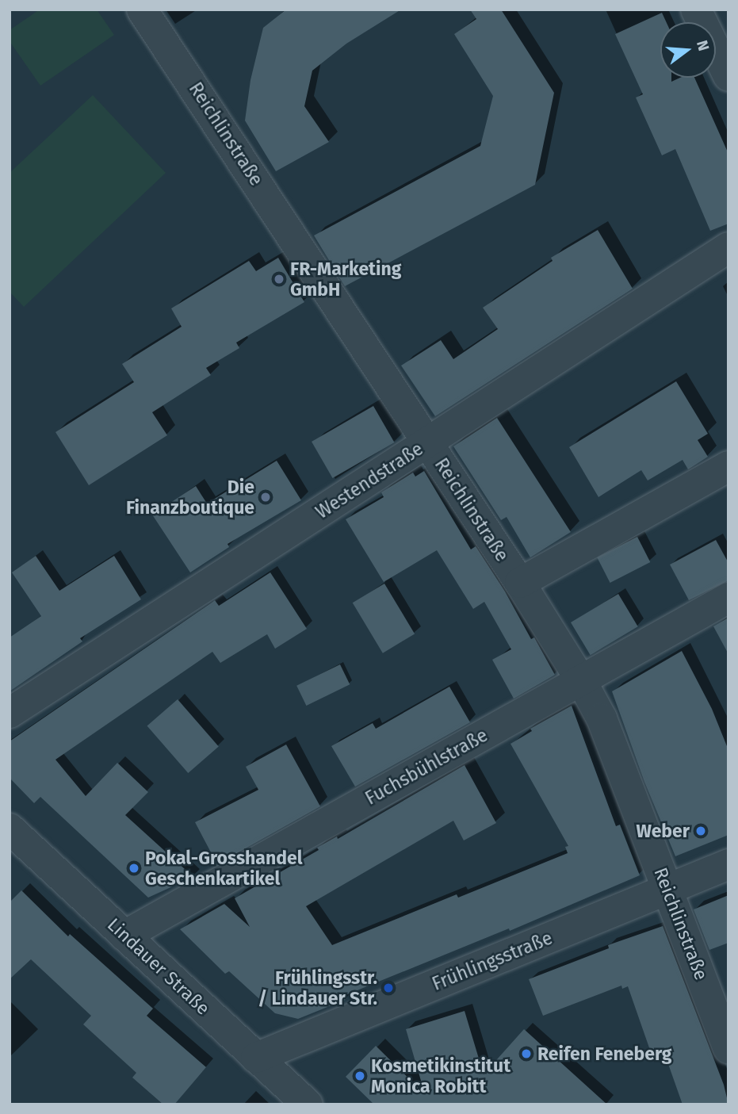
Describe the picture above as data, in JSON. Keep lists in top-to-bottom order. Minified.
{"streets":{"street":["Reichlinstraße","Westendstraße","Fuchsbühlstraße","Frühlingsstraße","Lindauer Straße"]},"crossings":[["Reichlinstraße","Westendstraße"],["Reichlinstraße","Fuchsbühlstraße"],["Reichlinstraße","Frühlingsstraße"],["Fuchsbühlstraße","Lindauer Straße"],["Frühlingsstraße","Lindauer Straße"]],"places":["FR-Marketing GmbH","Die Finanzboutique","Weber","Pokal-Grosshandel Geschenkartikel","Frühlingsstr. / Lindauer Str.","Reifen Feneberg","Kosmetikinstitut Monica Robitt"],"north":"right"}
